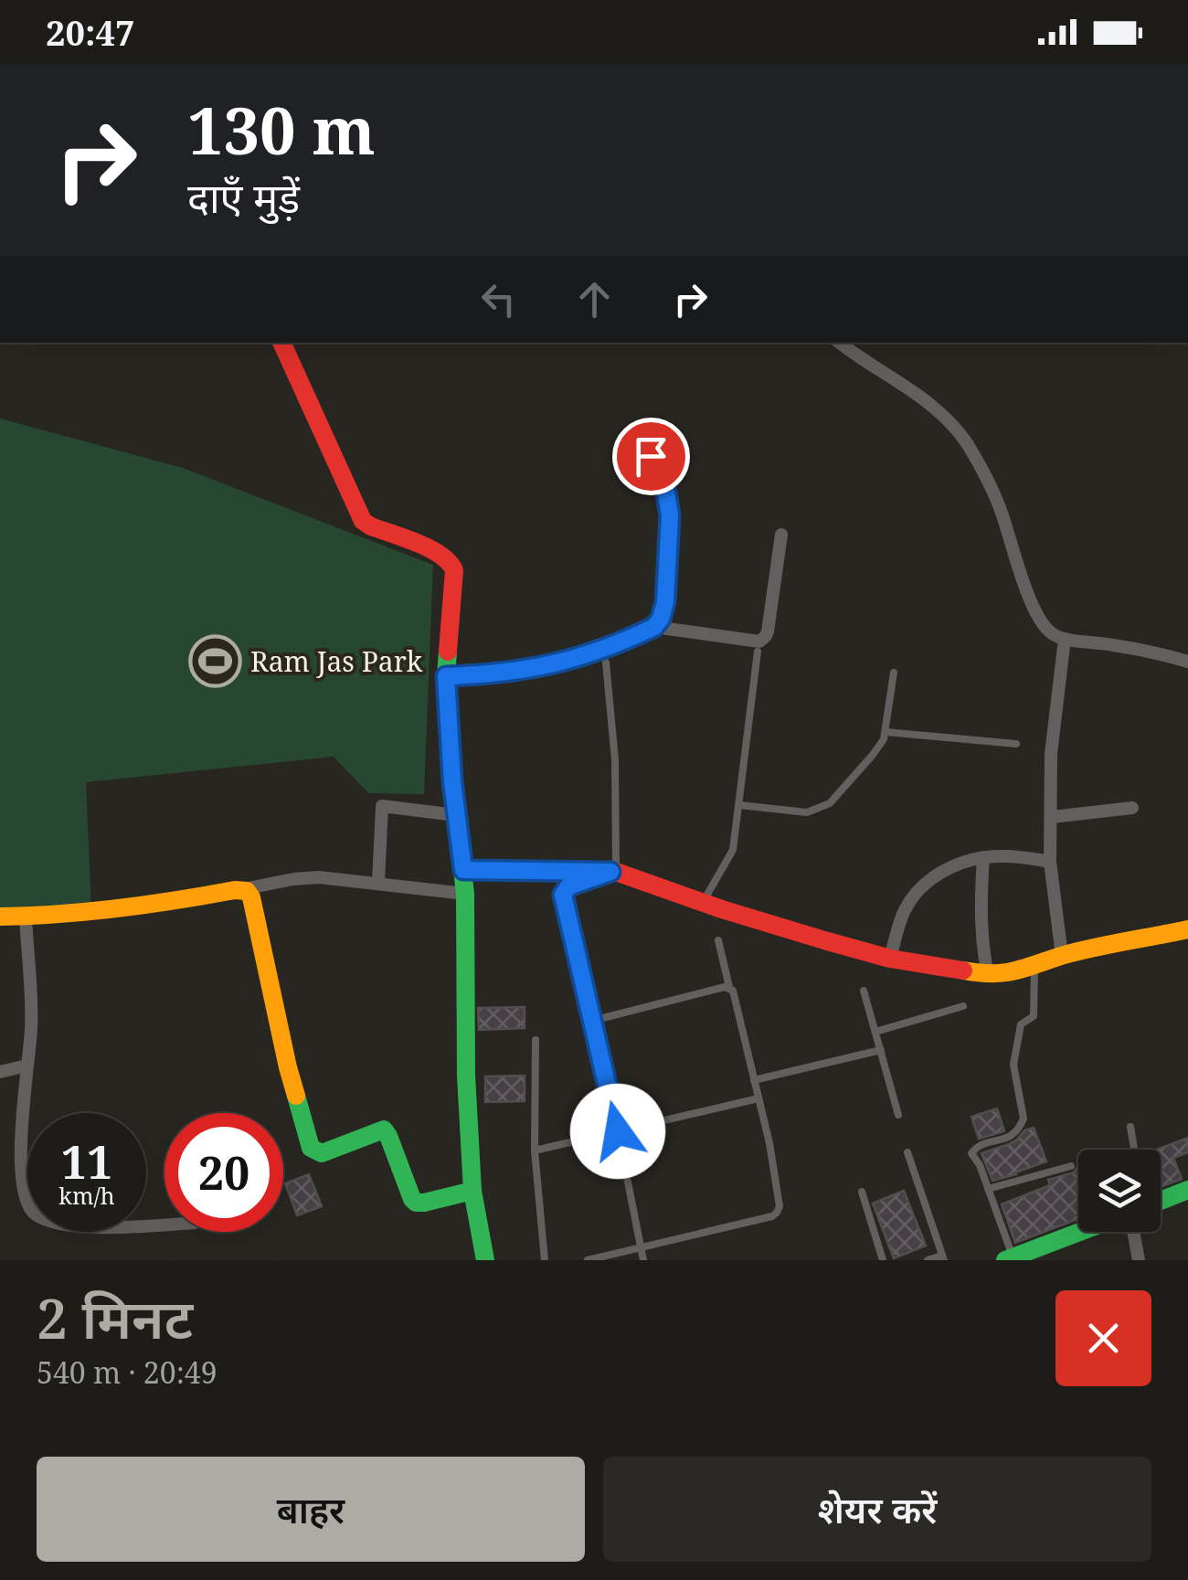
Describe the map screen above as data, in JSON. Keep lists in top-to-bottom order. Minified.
{"places":{"sports":["Ram Jas Park"]},"page":{"status":"20:47","turn":["130 m","दाएँ मुड़ें"],"speed":"11 km/h","limit":"20","heading":["2 मिनट","540 m · 20:49"],"buttons":["बाहर","शेयर करें"]}}
